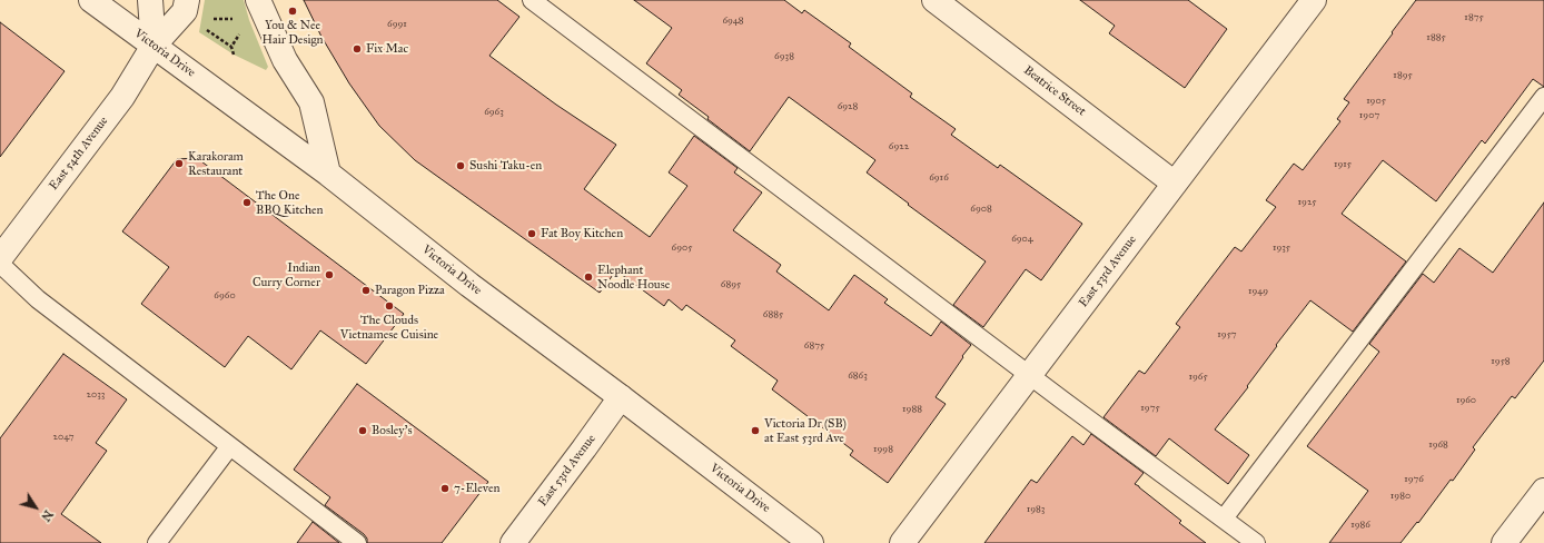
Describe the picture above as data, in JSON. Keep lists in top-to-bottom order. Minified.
{"streets":{"street":["Victoria Drive","Beatrice Street","East 54th Avenue","East 53rd Avenue"]},"crossings":[["Victoria Drive","East 54th Avenue"],["Victoria Drive","East 53rd Avenue"],["Beatrice Street","East 53rd Avenue"]],"places":["You & Nee Hair Design","Fix Mac","Karakoram Restaurant","Sushi Taku-en","The One BBQ Kitchen","Fat Boy Kitchen","Indian Curry Corner","Elephant Noodle House","Paragon Pizza","The Clouds Vietnamese Cuisine","Bosley's","Victoria Dr (SB) at East 53rd Ave","7-Eleven"],"house_numbers":["1875","6948","6991","1885","6938","1895","1905","6928","6963","1907","6922","1915","6916","1925","6908","6904","6905","1935","6895","1949","6960","6885","1957","6875","1958","6863","1965","2033","1960","1975","1988","2047","1968","1998","1976","1980","1983","1986"],"north":"bottom right"}
